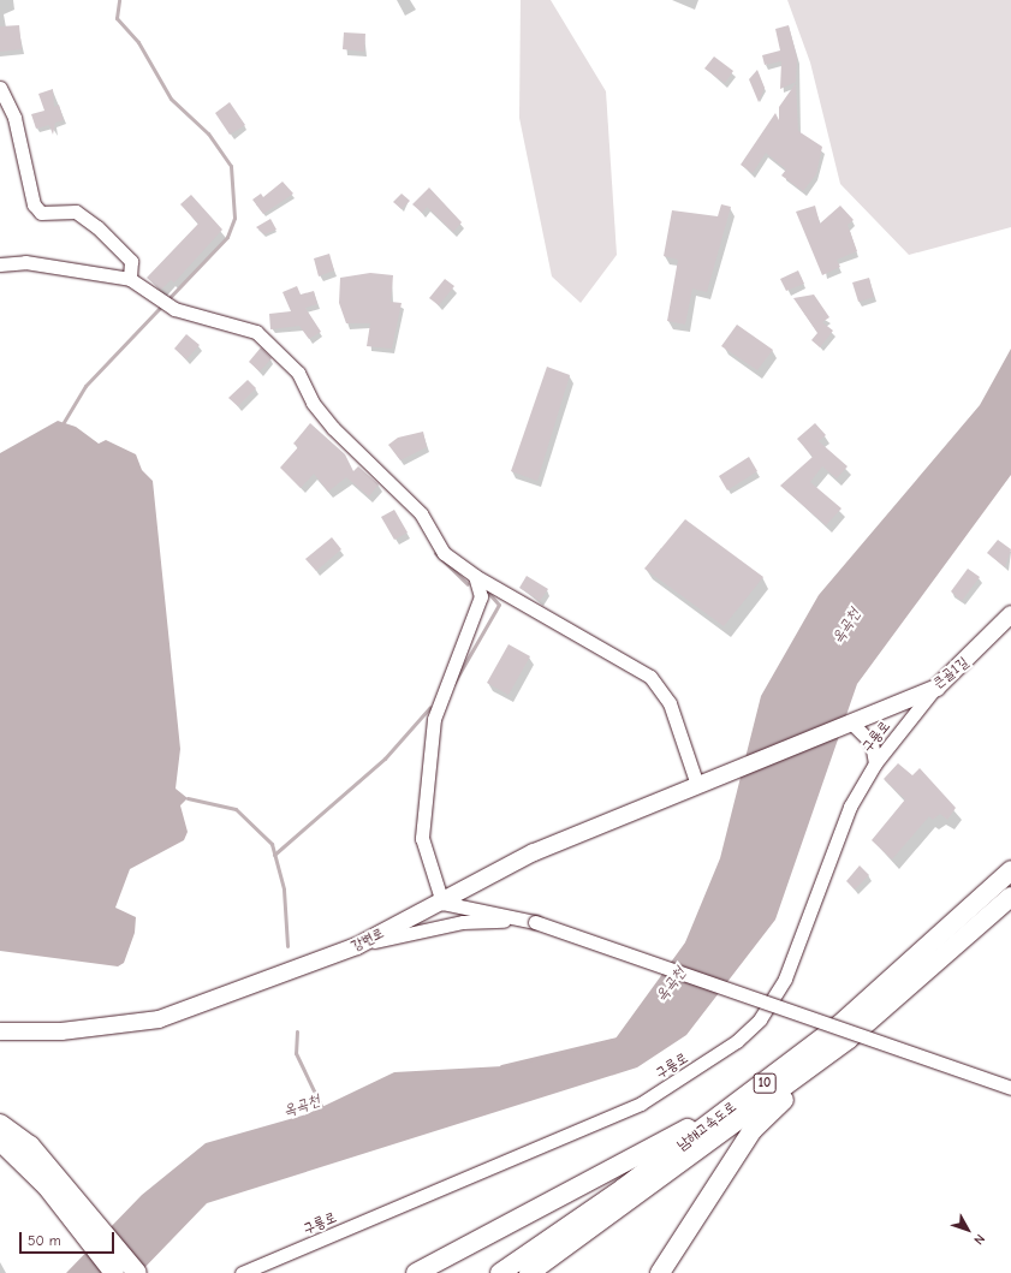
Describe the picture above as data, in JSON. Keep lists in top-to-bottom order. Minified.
{"streets":{"highway":["10","남해고속도로"],"main road":["큰골1길","강변로"],"street":["구룡로"]},"crossings":[["큰골1길","구룡로"],["큰골1길","강변로"]],"water":["옥곡천"],"scale_bar":"50 m","north":"bottom right"}
